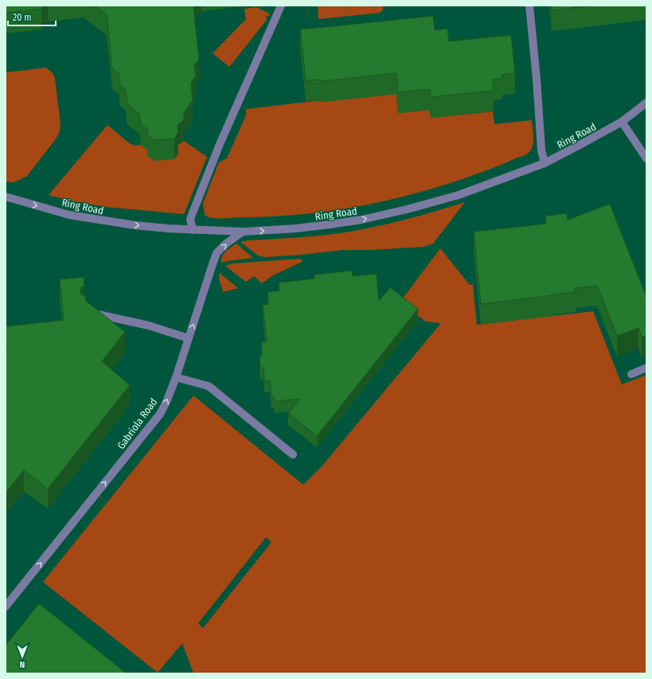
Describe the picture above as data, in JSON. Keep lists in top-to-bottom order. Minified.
{"streets":{"street":["Ring Road","Gabriola Road"]},"crossings":[["Ring Road","Gabriola Road"]],"one_way":["Ring Road","Gabriola Road"],"scale_bar":"20 m","north":"bottom"}
